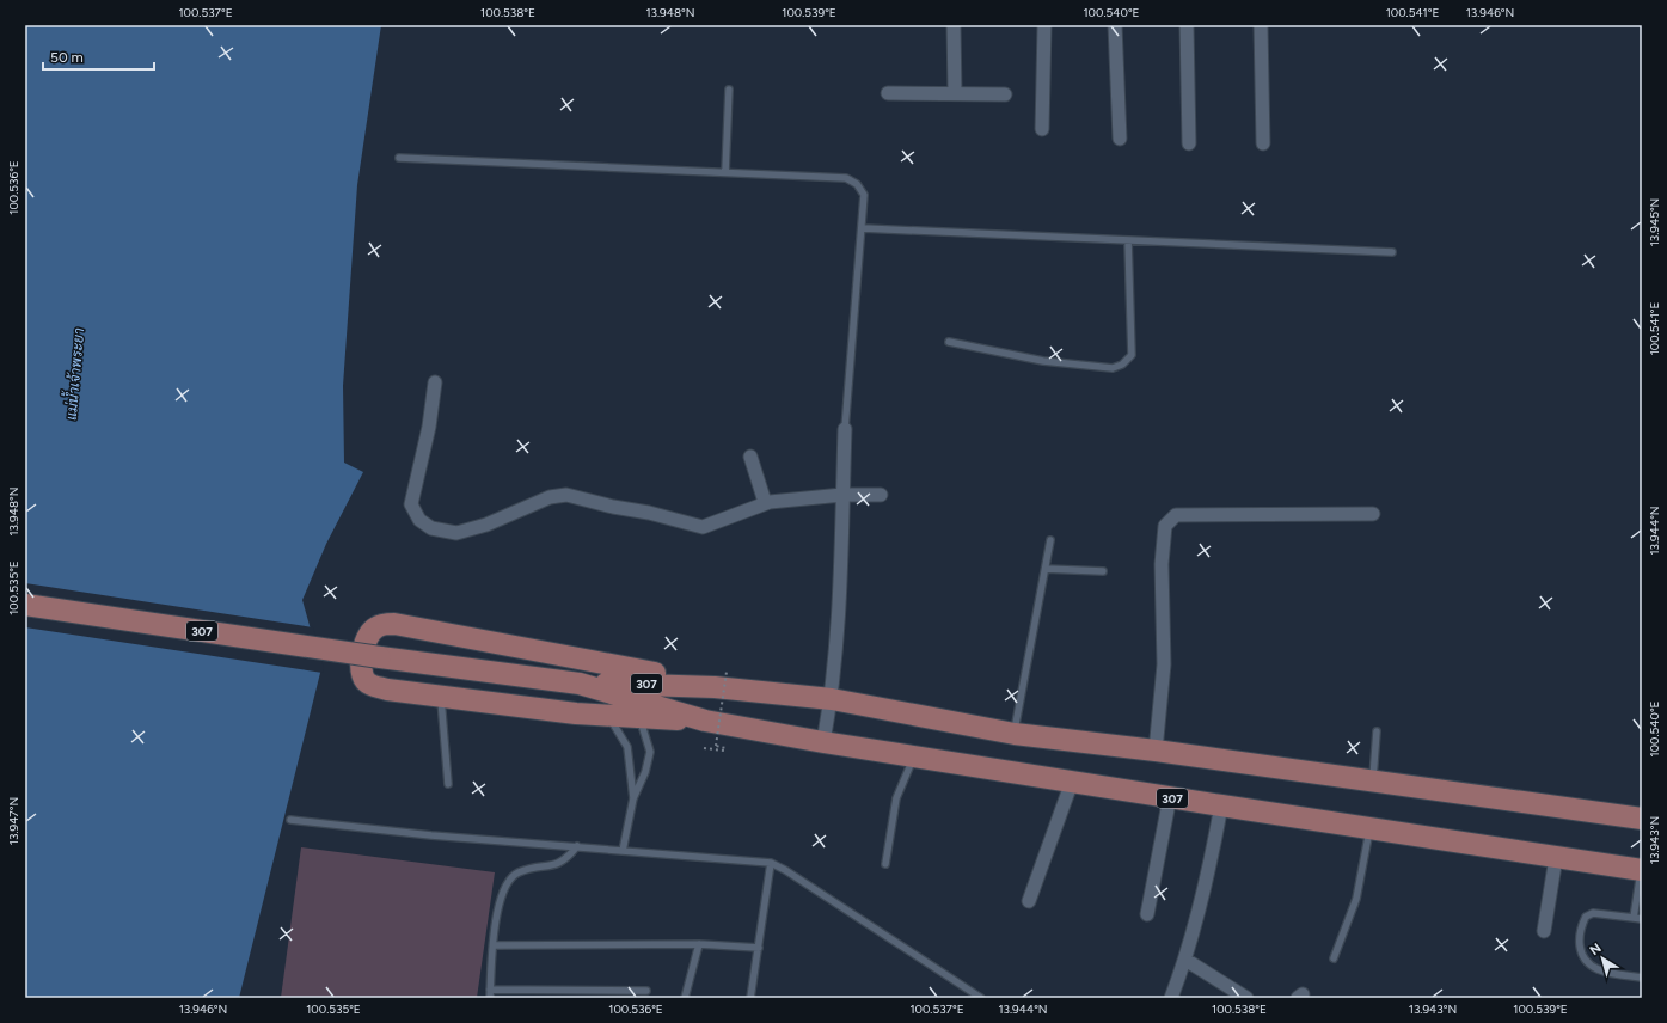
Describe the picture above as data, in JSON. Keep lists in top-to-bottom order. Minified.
{"streets":{"main road":["307"]},"water":["แม่น้ำเจ้าพระยา"],"scale_bar":"50 m","north":"top left","coordinates":["100.537°E","100.538°E","13.948°N","100.539°E","100.540°E","100.541°E","13.946°N","100.536°E","13.945°N","13.944°N","100.535°E","13.947°N","13.943°N"]}
